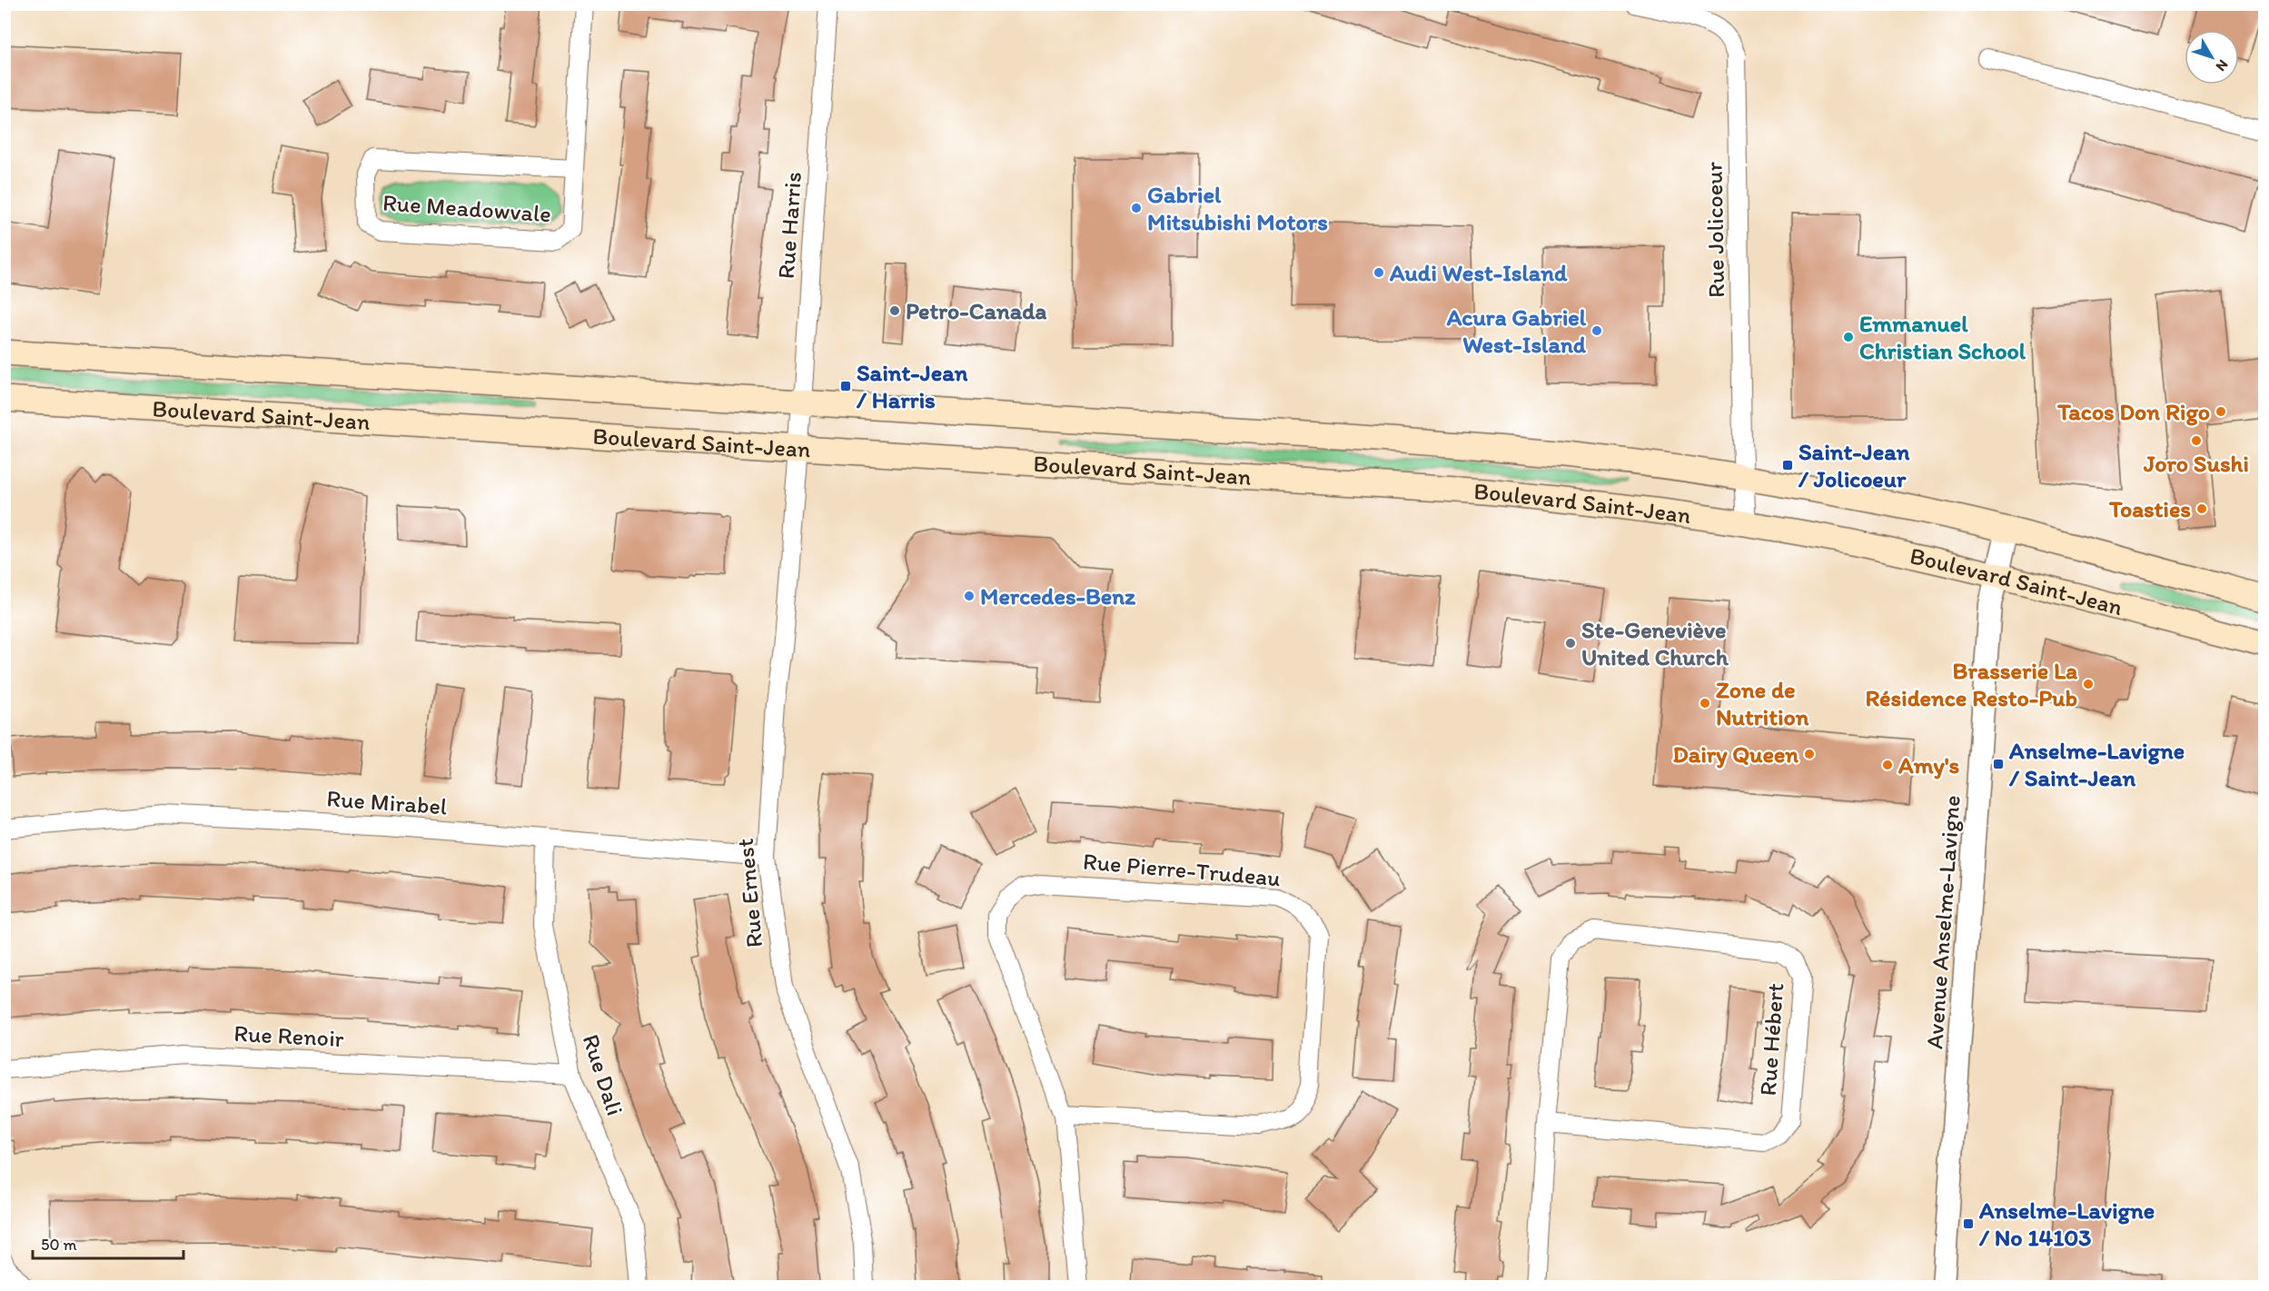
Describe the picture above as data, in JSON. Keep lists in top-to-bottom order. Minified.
{"streets":{"main road":["Boulevard Saint-Jean"],"street":["Rue Meadowvale","Rue Harris","Rue Jolicoeur","Rue Mirabel","Rue Pierre-Trudeau","Rue Ernest","Avenue Anselme-Lavigne","Rue Renoir","Rue Hébert","Rue Dali"]},"crossings":[["Rue Harris","Boulevard Saint-Jean"],["Rue Harris","Rue Ernest"],["Rue Jolicoeur","Boulevard Saint-Jean"],["Boulevard Saint-Jean","Rue Ernest"],["Boulevard Saint-Jean","Avenue Anselme-Lavigne"],["Rue Mirabel","Rue Ernest"],["Rue Mirabel","Rue Dali"],["Rue Renoir","Rue Dali"]],"places":{"other":["Gabriel Mitsubishi Motors","Audi West-Island","Petro-Canada","Acura Gabriel West-Island","Emmanuel Christian School","Tacos Don Rigo","Joro Sushi","Toasties","Mercedes-Benz","Ste-Geneviève United Church","Brasserie La Résidence Resto-Pub","Zone de Nutrition","Dairy Queen","Amy's"],"transit":["Saint-Jean / Harris","Saint-Jean / Jolicoeur","Anselme-Lavigne / Saint-Jean","Anselme-Lavigne / No 14103"]},"scale_bar":"50 m","north":"bottom right"}
